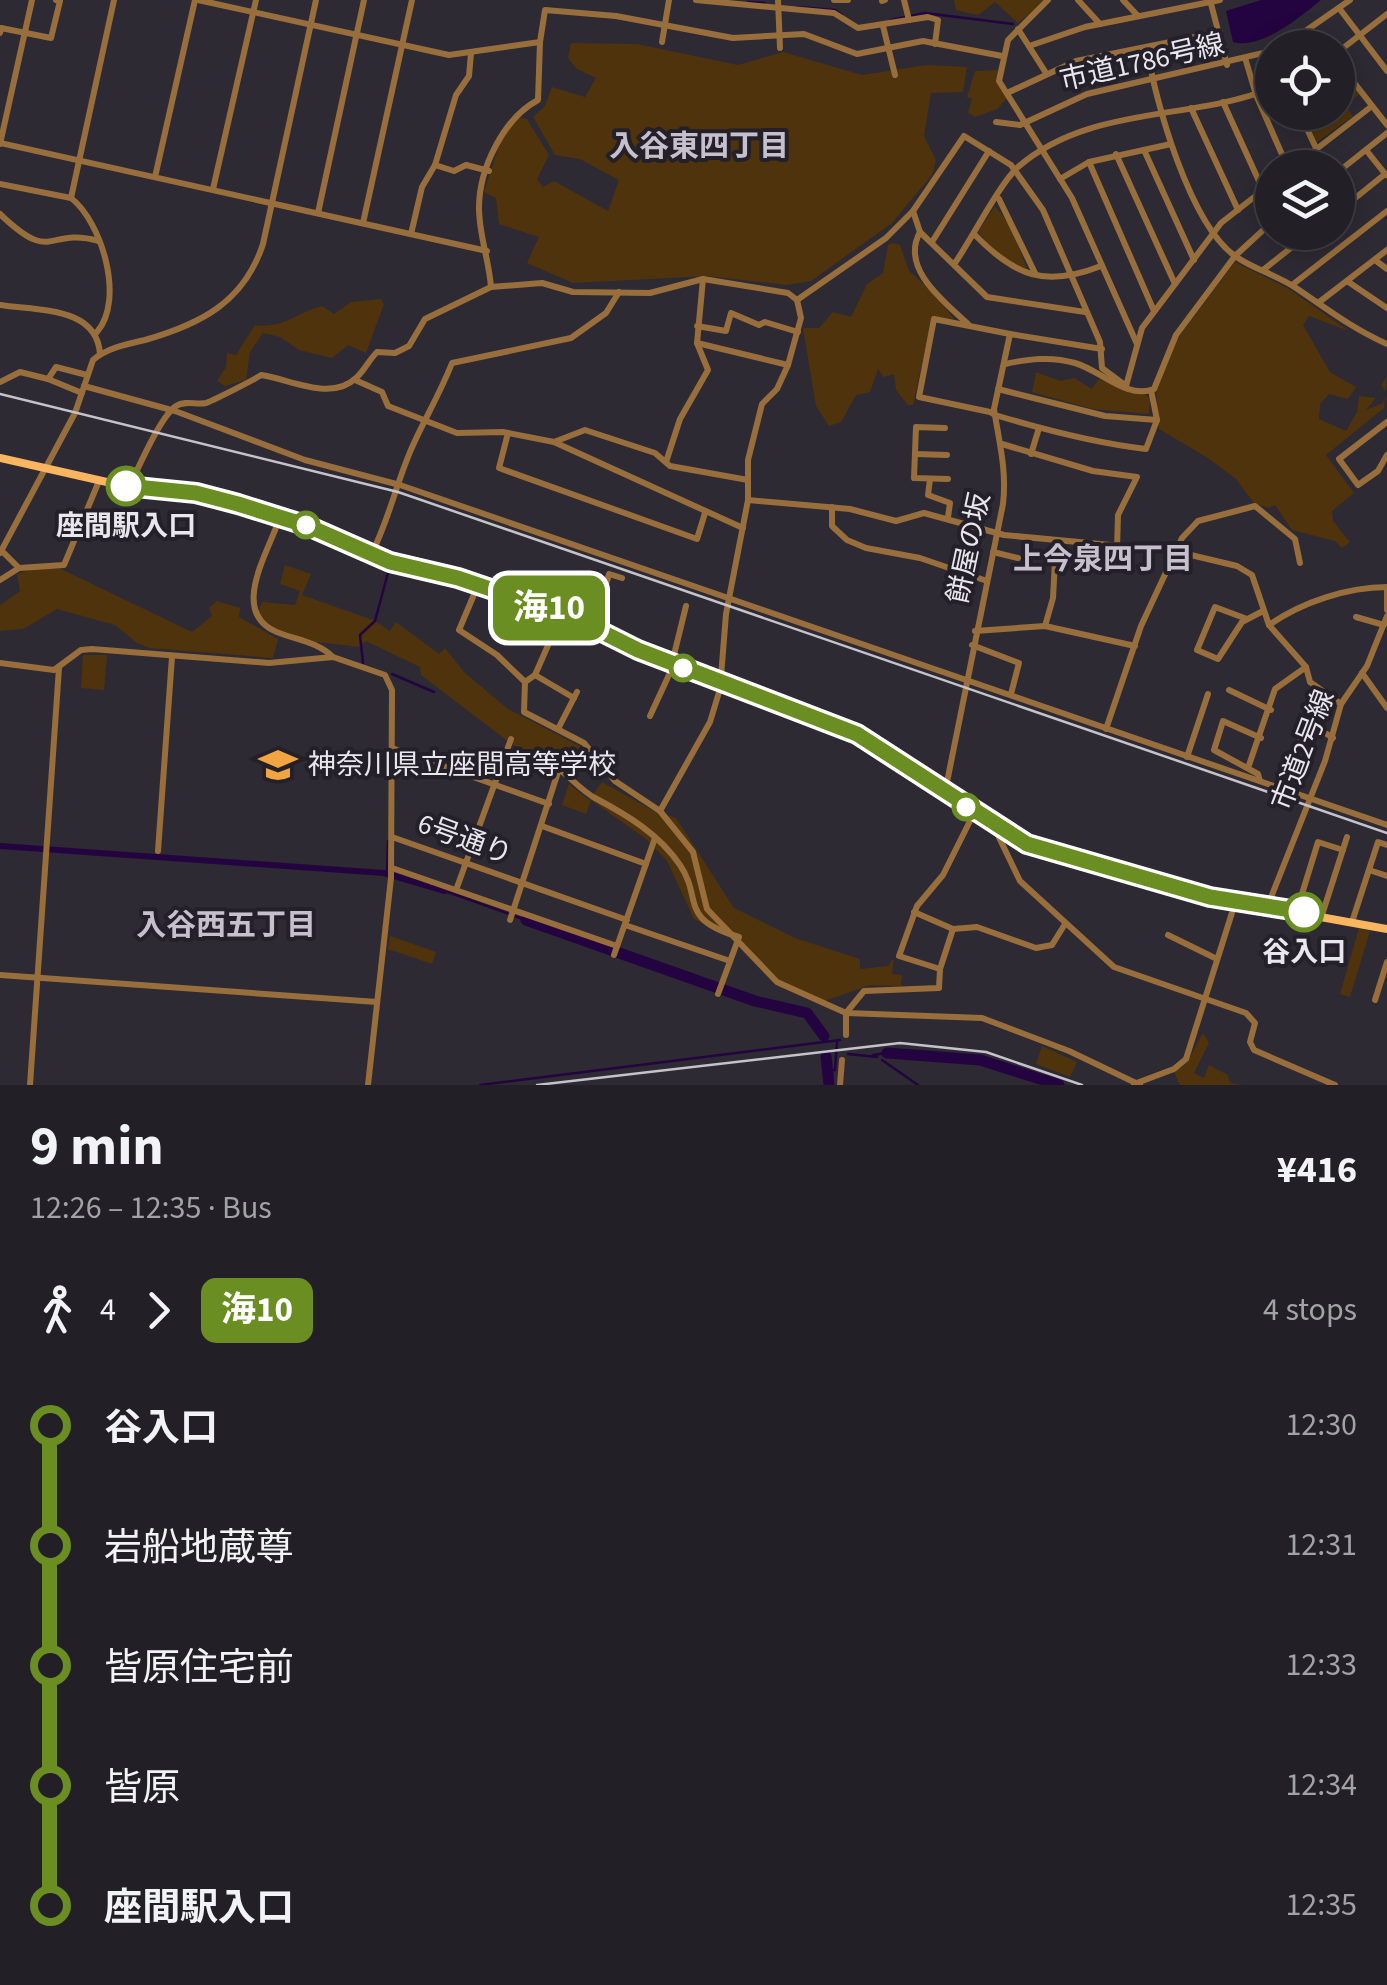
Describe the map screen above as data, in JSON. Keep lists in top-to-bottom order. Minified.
{"streets":{"street":["市道1786号線","餅屋の坂","市道2号線","6号通り"]},"districts":["入谷東四丁目","上今泉四丁目","入谷西五丁目"],"places":{"other":["座間駅入口","谷入口"],"school or university":["神奈川県立座間高等学校"]},"lines":["bus line 海10"],"page":{"on_map":"海10","heading":["9 min","12:26 – 12:35 · Bus","¥416"],"legs":["4","海10","4 stops"],"list":[{"name":"谷入口","value":"12:30"},{"name":"岩船地蔵尊","value":"12:31"},{"name":"皆原住宅前","value":"12:33"},{"name":"皆原","value":"12:34"},{"name":"座間駅入口","value":"12:35"}]}}
